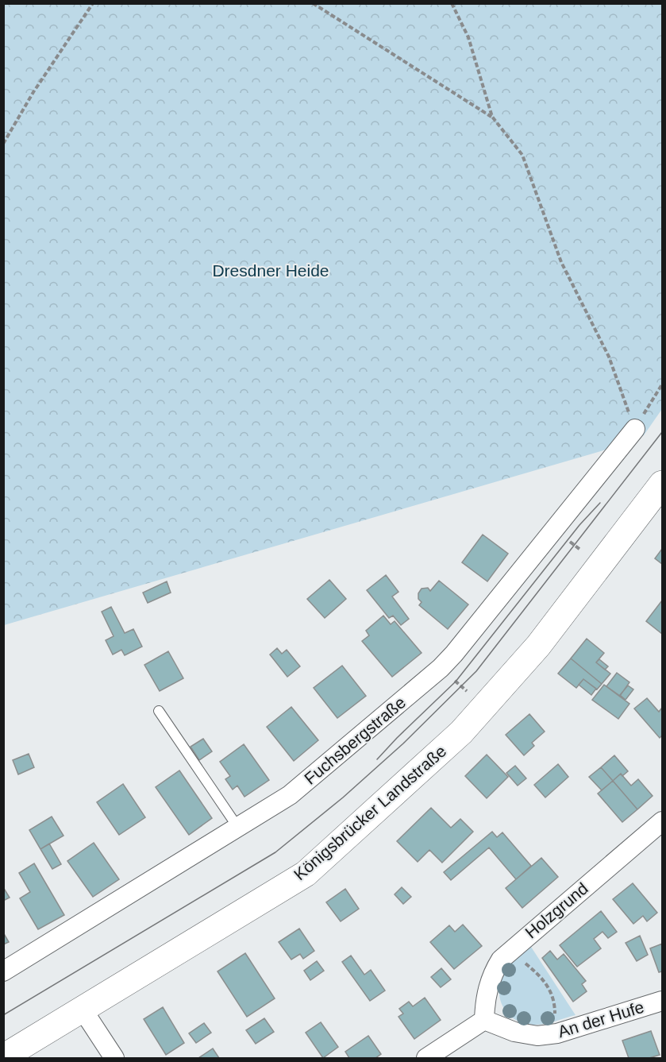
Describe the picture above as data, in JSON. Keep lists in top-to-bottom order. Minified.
{"streets":{"main road":["Königsbrücker Landstraße"],"street":["Fuchsbergstraße","Holzgrund","An der Hufe"]},"crossings":[["Holzgrund","An der Hufe"]],"parks":["Dresdner Heide"]}
